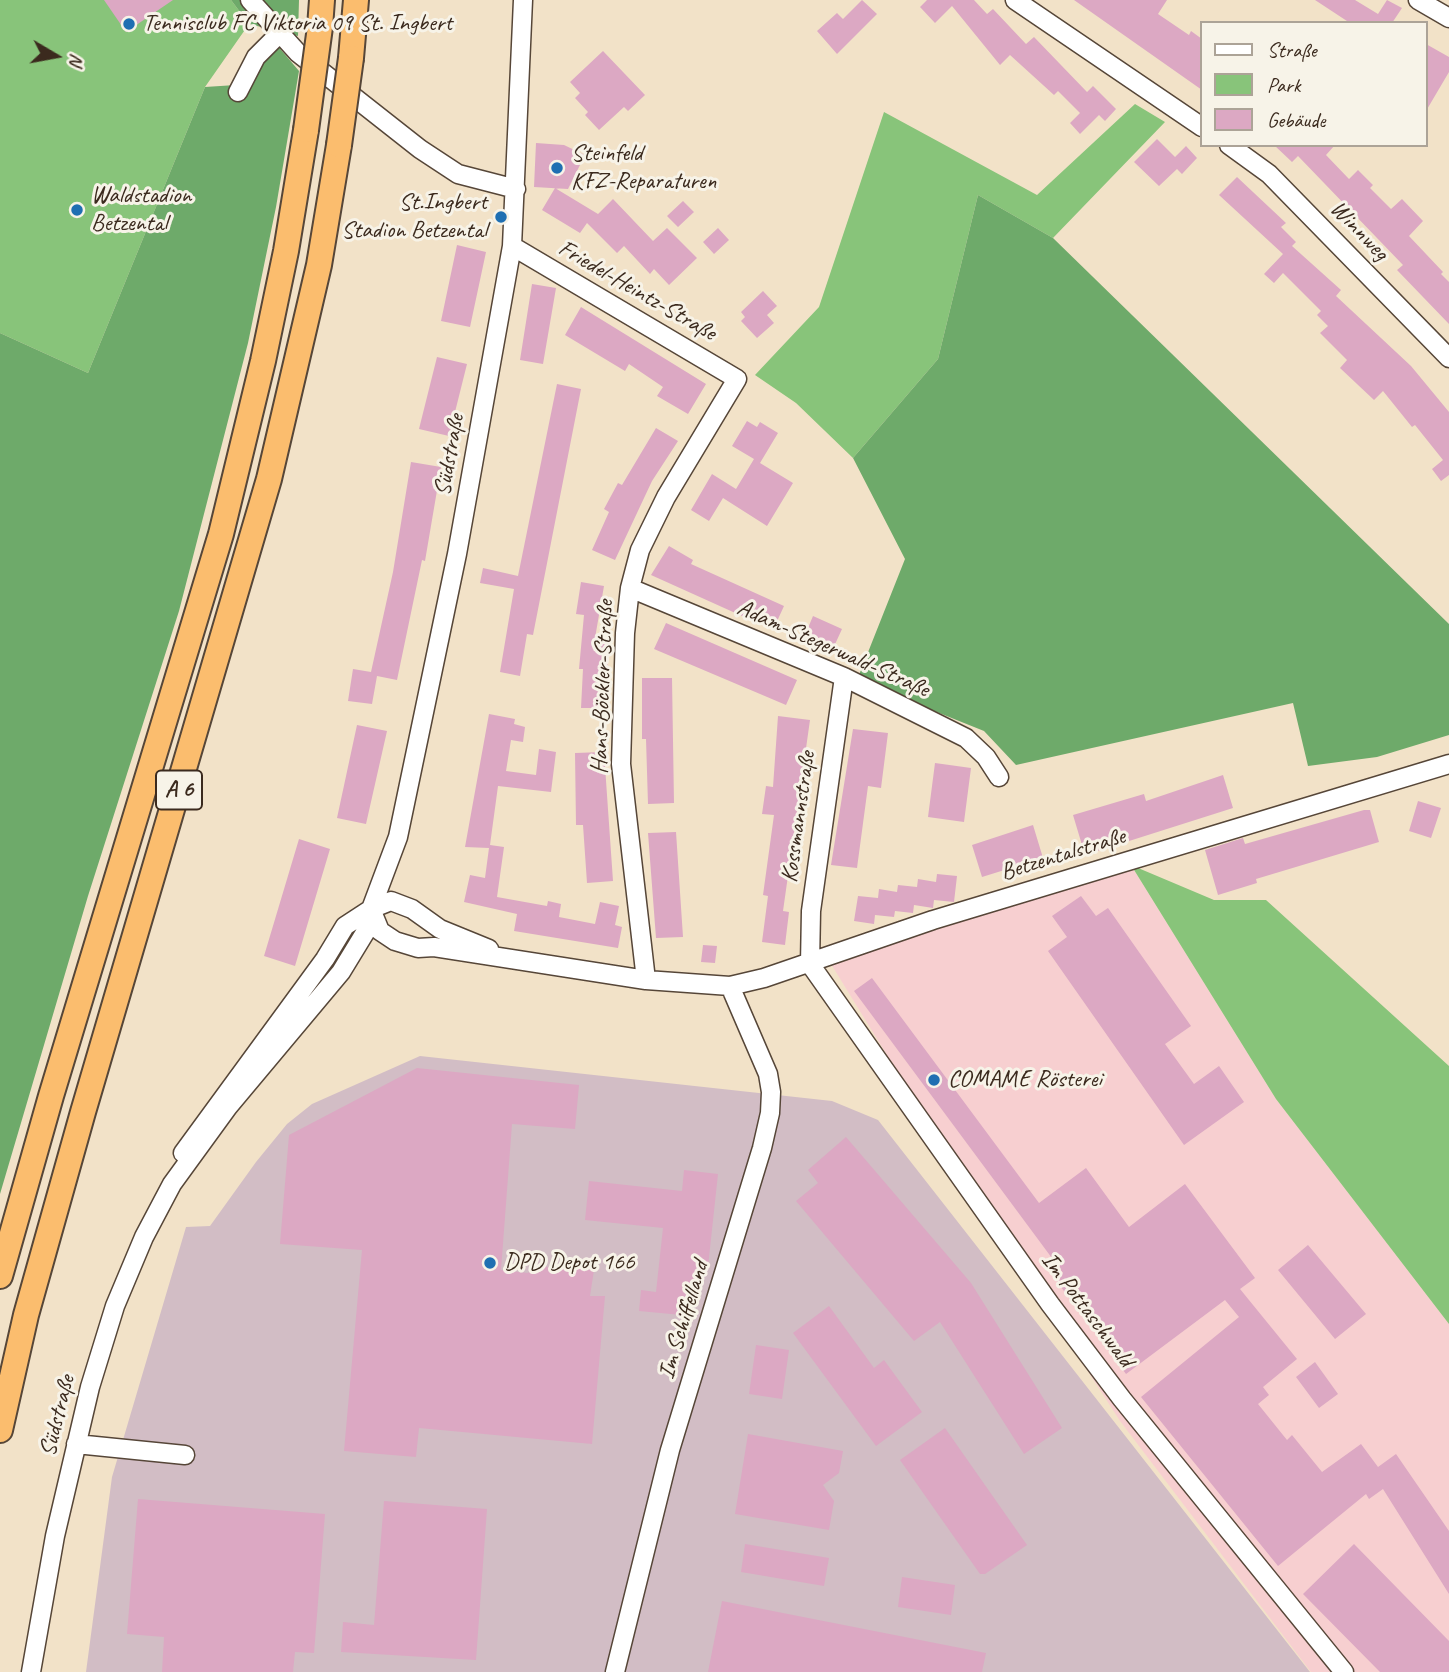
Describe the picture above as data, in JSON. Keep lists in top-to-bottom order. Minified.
{"streets":{"highway":["A 6"],"street":["Winnweg","Friedel-Heintz-Straße","Südstraße","Adam-Stegerwald-Straße","Hans-Böckler-Straße","Kossmannstraße","Betzentalstraße","Im Pottaschwald","Im Schiffelland"]},"crossings":[["Friedel-Heintz-Straße","Südstraße"],["Friedel-Heintz-Straße","Hans-Böckler-Straße"],["Adam-Stegerwald-Straße","Hans-Böckler-Straße"],["Adam-Stegerwald-Straße","Kossmannstraße"],["Hans-Böckler-Straße","Betzentalstraße"],["Kossmannstraße","Betzentalstraße"],["Kossmannstraße","Im Pottaschwald"],["Betzentalstraße","Im Pottaschwald"],["Betzentalstraße","Im Schiffelland"]],"places":["Tennisclub FC Viktoria 09 St. Ingbert","Steinfeld KFZ-Reparaturen","Waldstadion Betzental","St.Ingbert Stadion Betzental","COMAME Rösterei","DPD Depot 166"],"legend":["Straße","Park","Gebäude"],"north":"right"}
